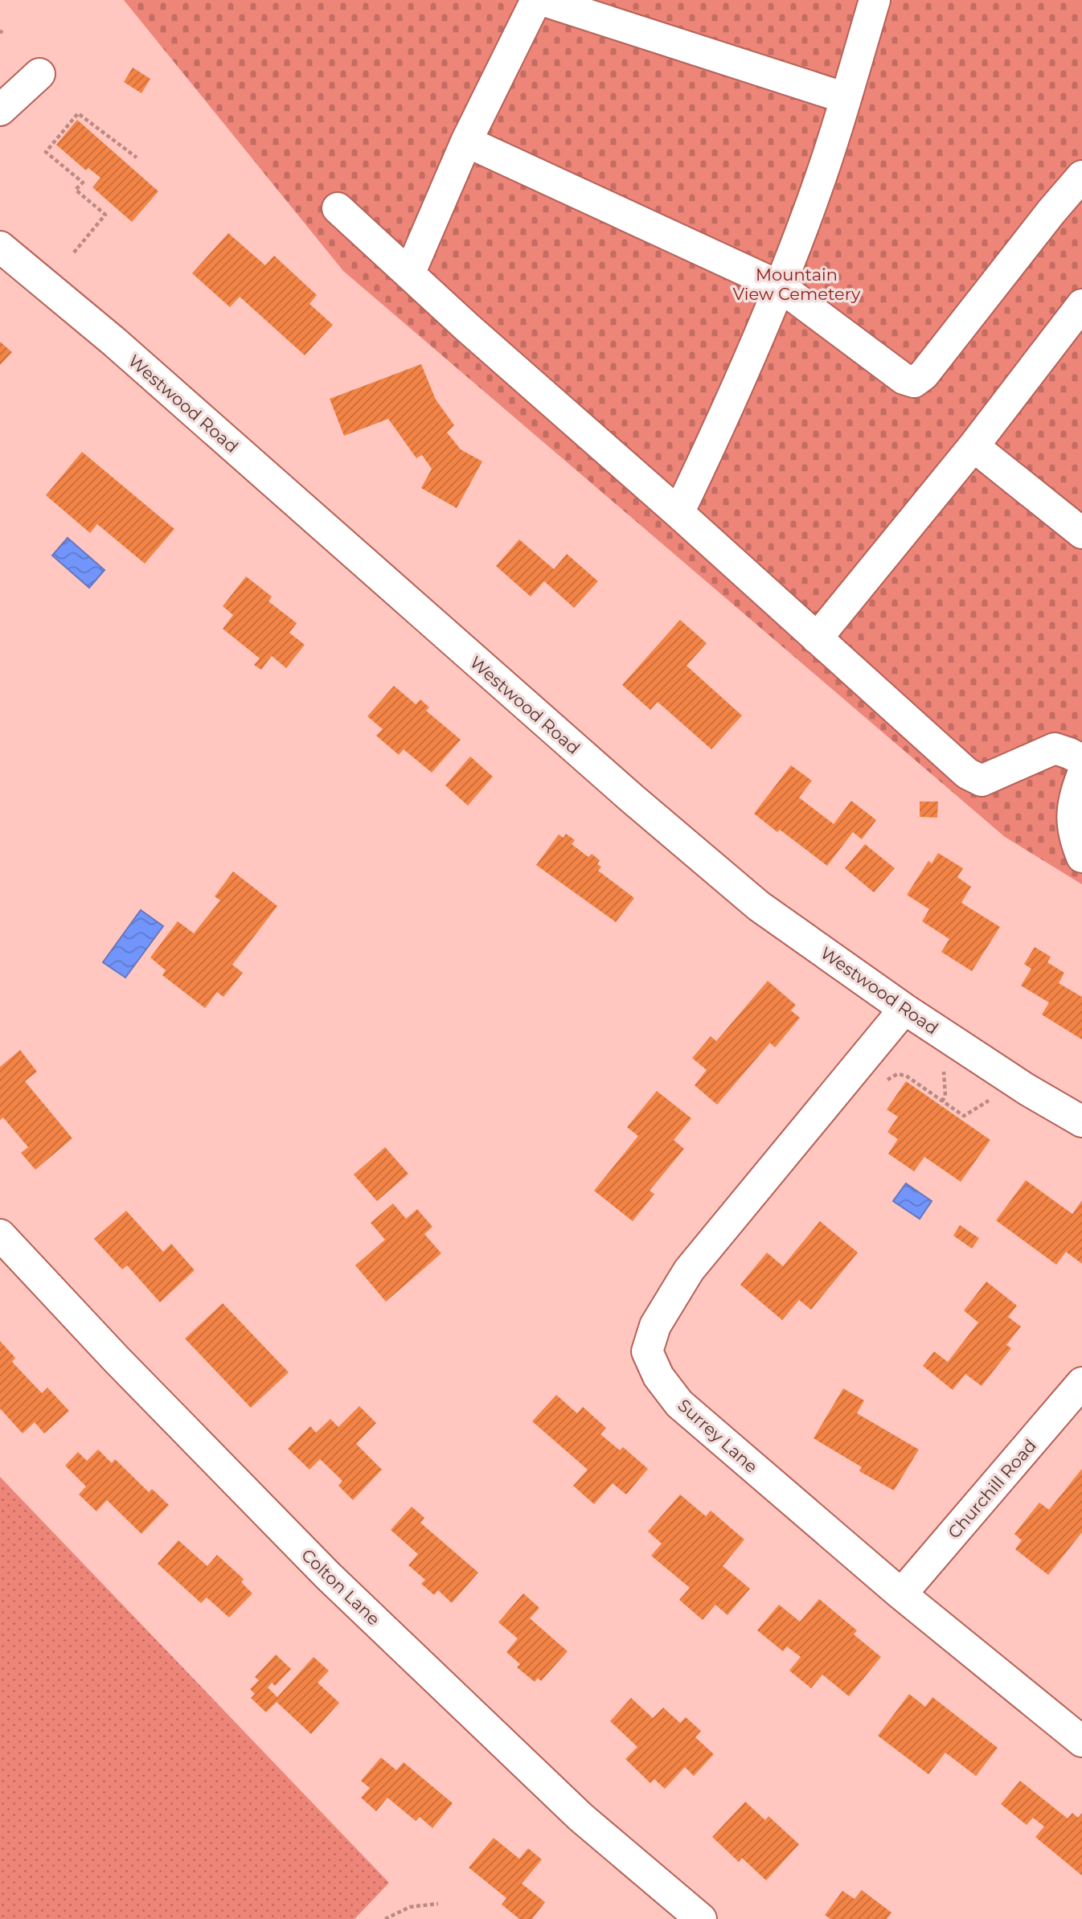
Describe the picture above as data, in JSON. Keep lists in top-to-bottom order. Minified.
{"streets":{"street":["Westwood Road","Surrey Lane","Churchill Road","Colton Lane"]},"crossings":[["Westwood Road","Surrey Lane"],["Surrey Lane","Churchill Road"]],"parks":["Mountain View Cemetery"]}
